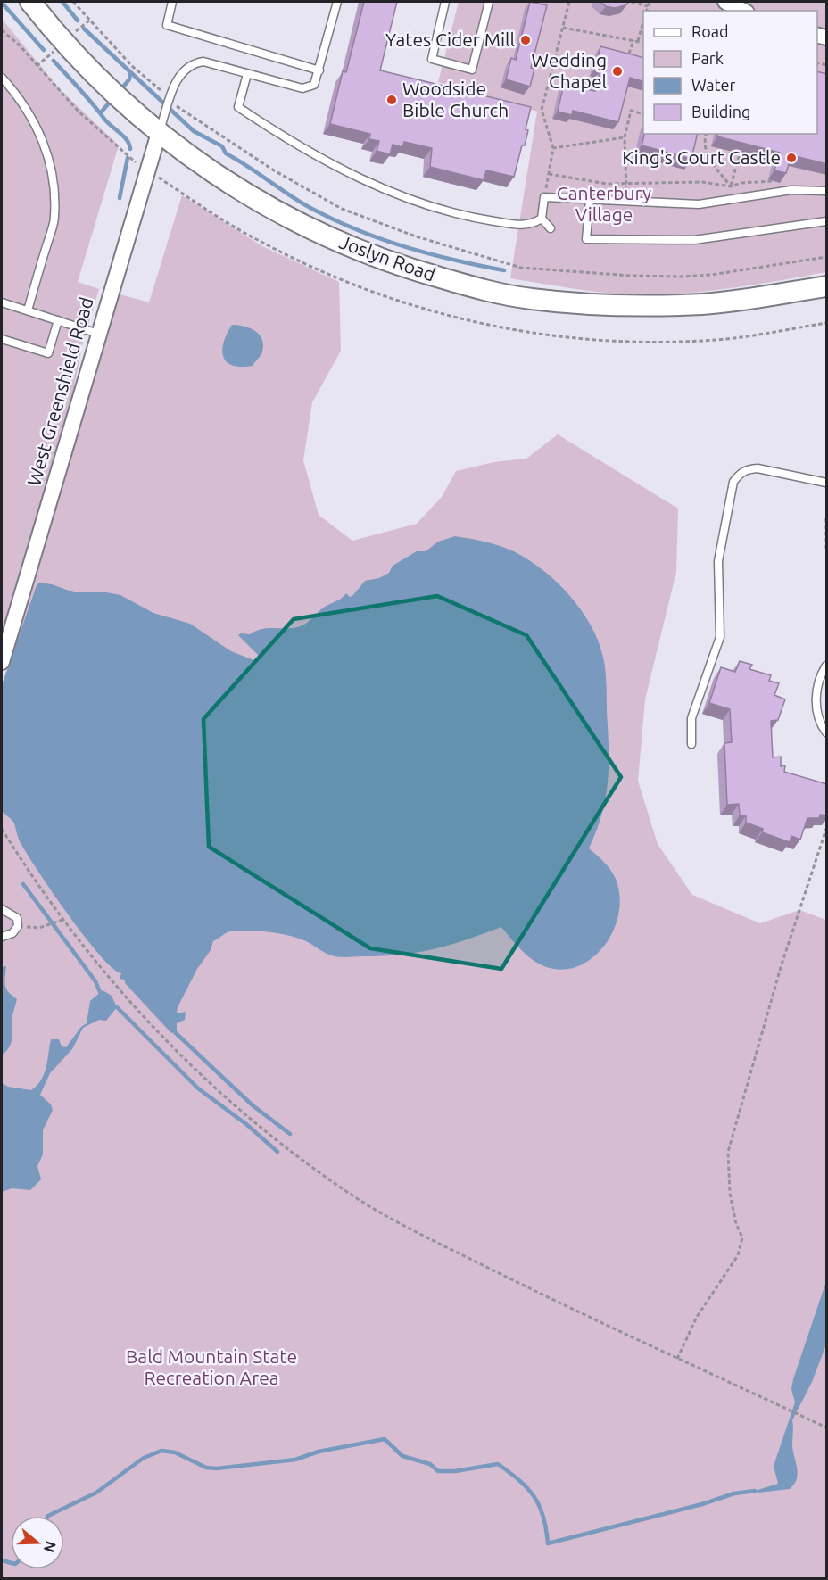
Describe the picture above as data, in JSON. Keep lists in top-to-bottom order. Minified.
{"streets":{"street":["Joslyn Road","West Greenshield Road"]},"crossings":[["Joslyn Road","West Greenshield Road"]],"parks":["Canterbury Village","Bald Mountain State Recreation Area"],"places":["Yates Cider Mill","Wedding Chapel","Woodside Bible Church","King's Court Castle"],"legend":["Road","Park","Water","Building"],"north":"right"}
